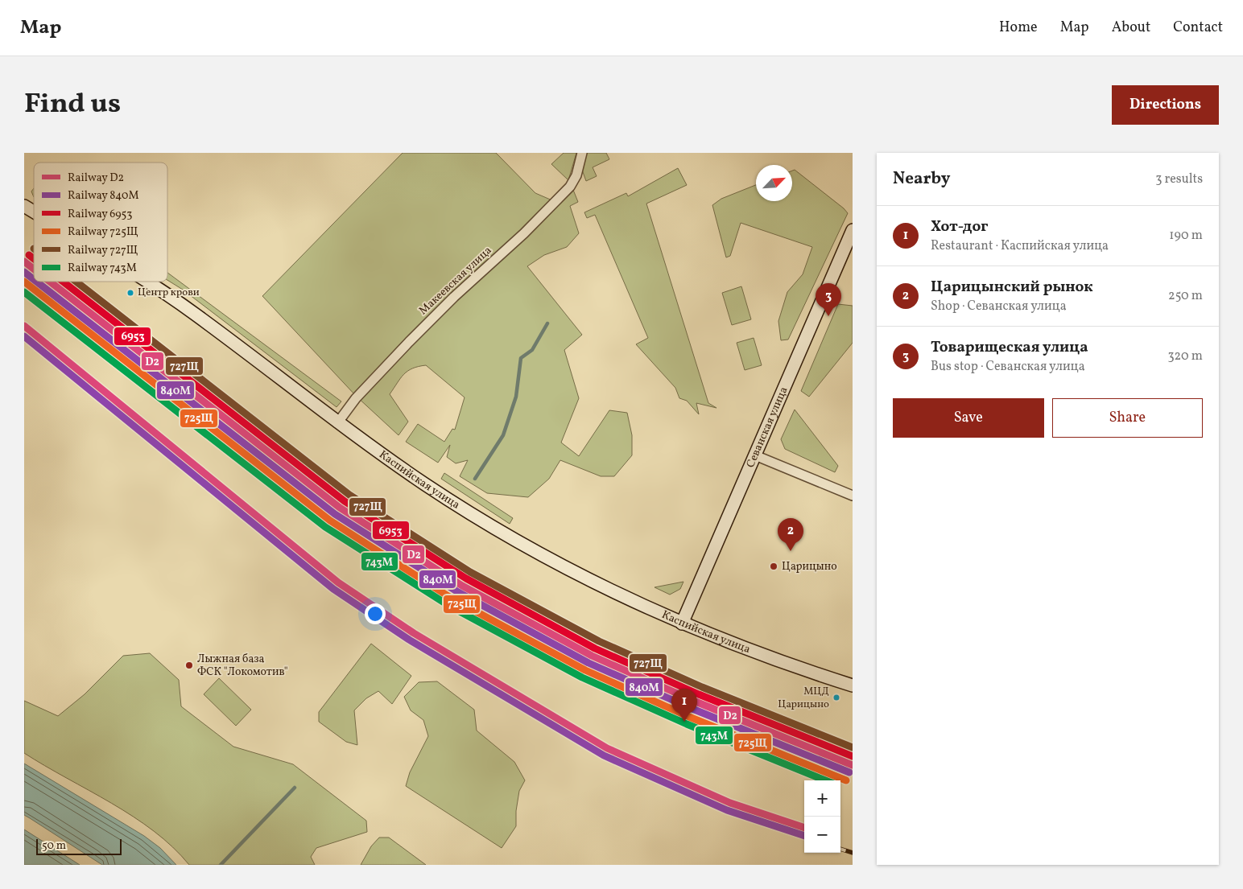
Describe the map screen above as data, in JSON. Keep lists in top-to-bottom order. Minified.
{"streets":{"main road":["Севанская улица","Каспийская улица"],"street":["Макеевская улица"]},"crossings":[["Макеевская улица","Каспийская улица"],["Севанская улица","Каспийская улица"]],"places":["Центр крови","Царицыно","Лыжная база ФСК \"Локомотив\"","МЦД Царицыно"],"lines":["rail line 6953","rail line D2","rail line 840М","rail line 725Щ","rail line 727Щ","rail line 743М"],"legend":["Railway D2","Railway 840М","Railway 6953","Railway 725Щ","Railway 727Щ","Railway 743М"],"scale_bar":"50 m","north":"top right","page":{"header":"Map","nav":["Home","Map","About","Contact"],"title":"Find us","buttons":["Directions",["Save","Share"]],"heading":["Nearby","3 results"],"list":[{"mark":"1","name":"Хот-дог","note":"Restaurant · Каспийская улица","value":"190 m"},{"mark":"2","name":"Царицынский рынок","note":"Shop · Севанская улица","value":"250 m"},{"mark":"3","name":"Товарищеская улица","note":"Bus stop · Севанская улица","value":"320 m"}],"pins":["3","2","1"],"map_buttons":["+","−"],"scale":"50 m"}}
